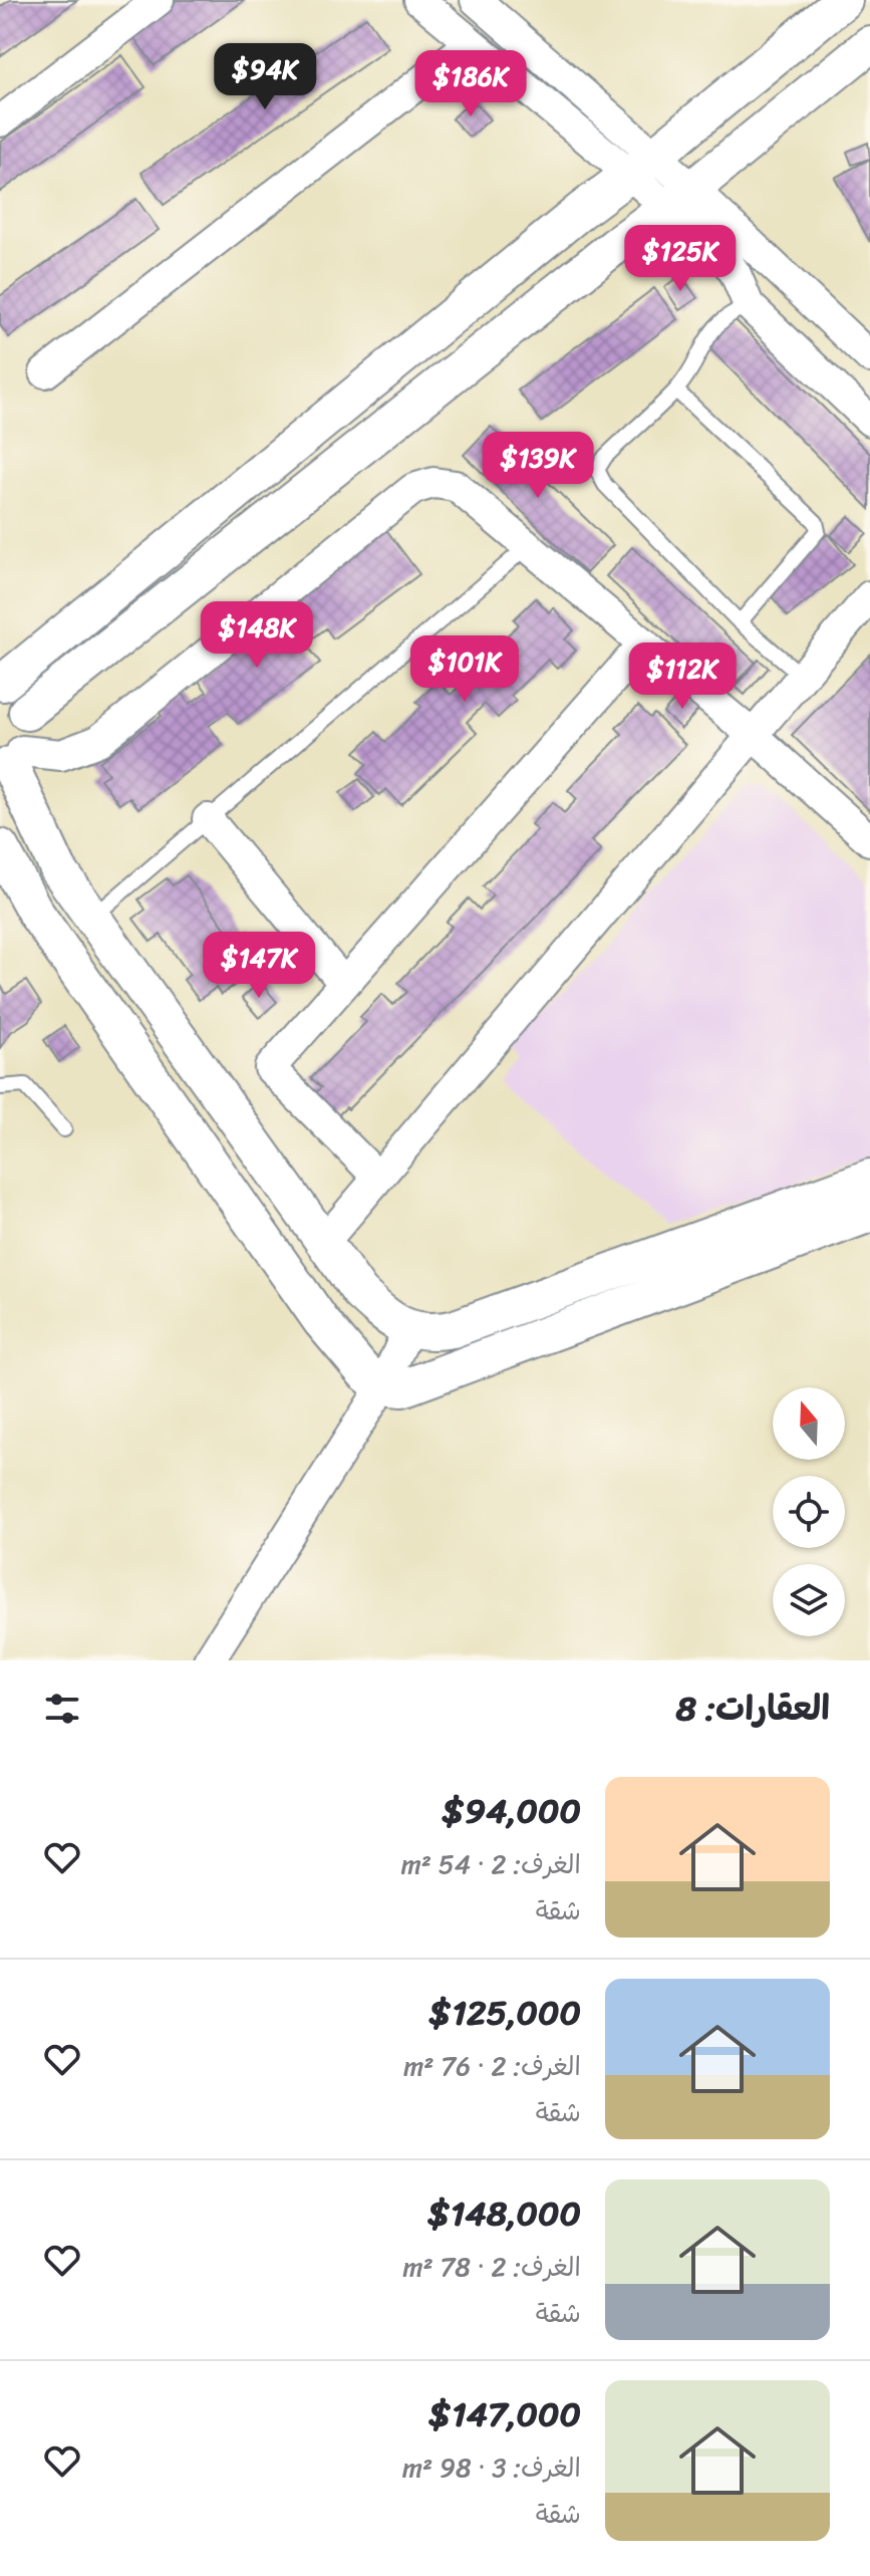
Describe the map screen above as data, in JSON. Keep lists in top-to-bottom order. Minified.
{"north":"top","page":{"price":["$94K","$186K","$125K","$139K","$148K","$101K","$112K","$147K"],"heading":"العقارات: 8","list":[{"name":"$94,000","note":"الغرف: 2 · 54 m² · شقة"},{"name":"$125,000","note":"الغرف: 2 · 76 m² · شقة"},{"name":"$148,000","note":"الغرف: 2 · 78 m² · شقة"},{"name":"$147,000","note":"الغرف: 3 · 98 m² · شقة"}]}}
